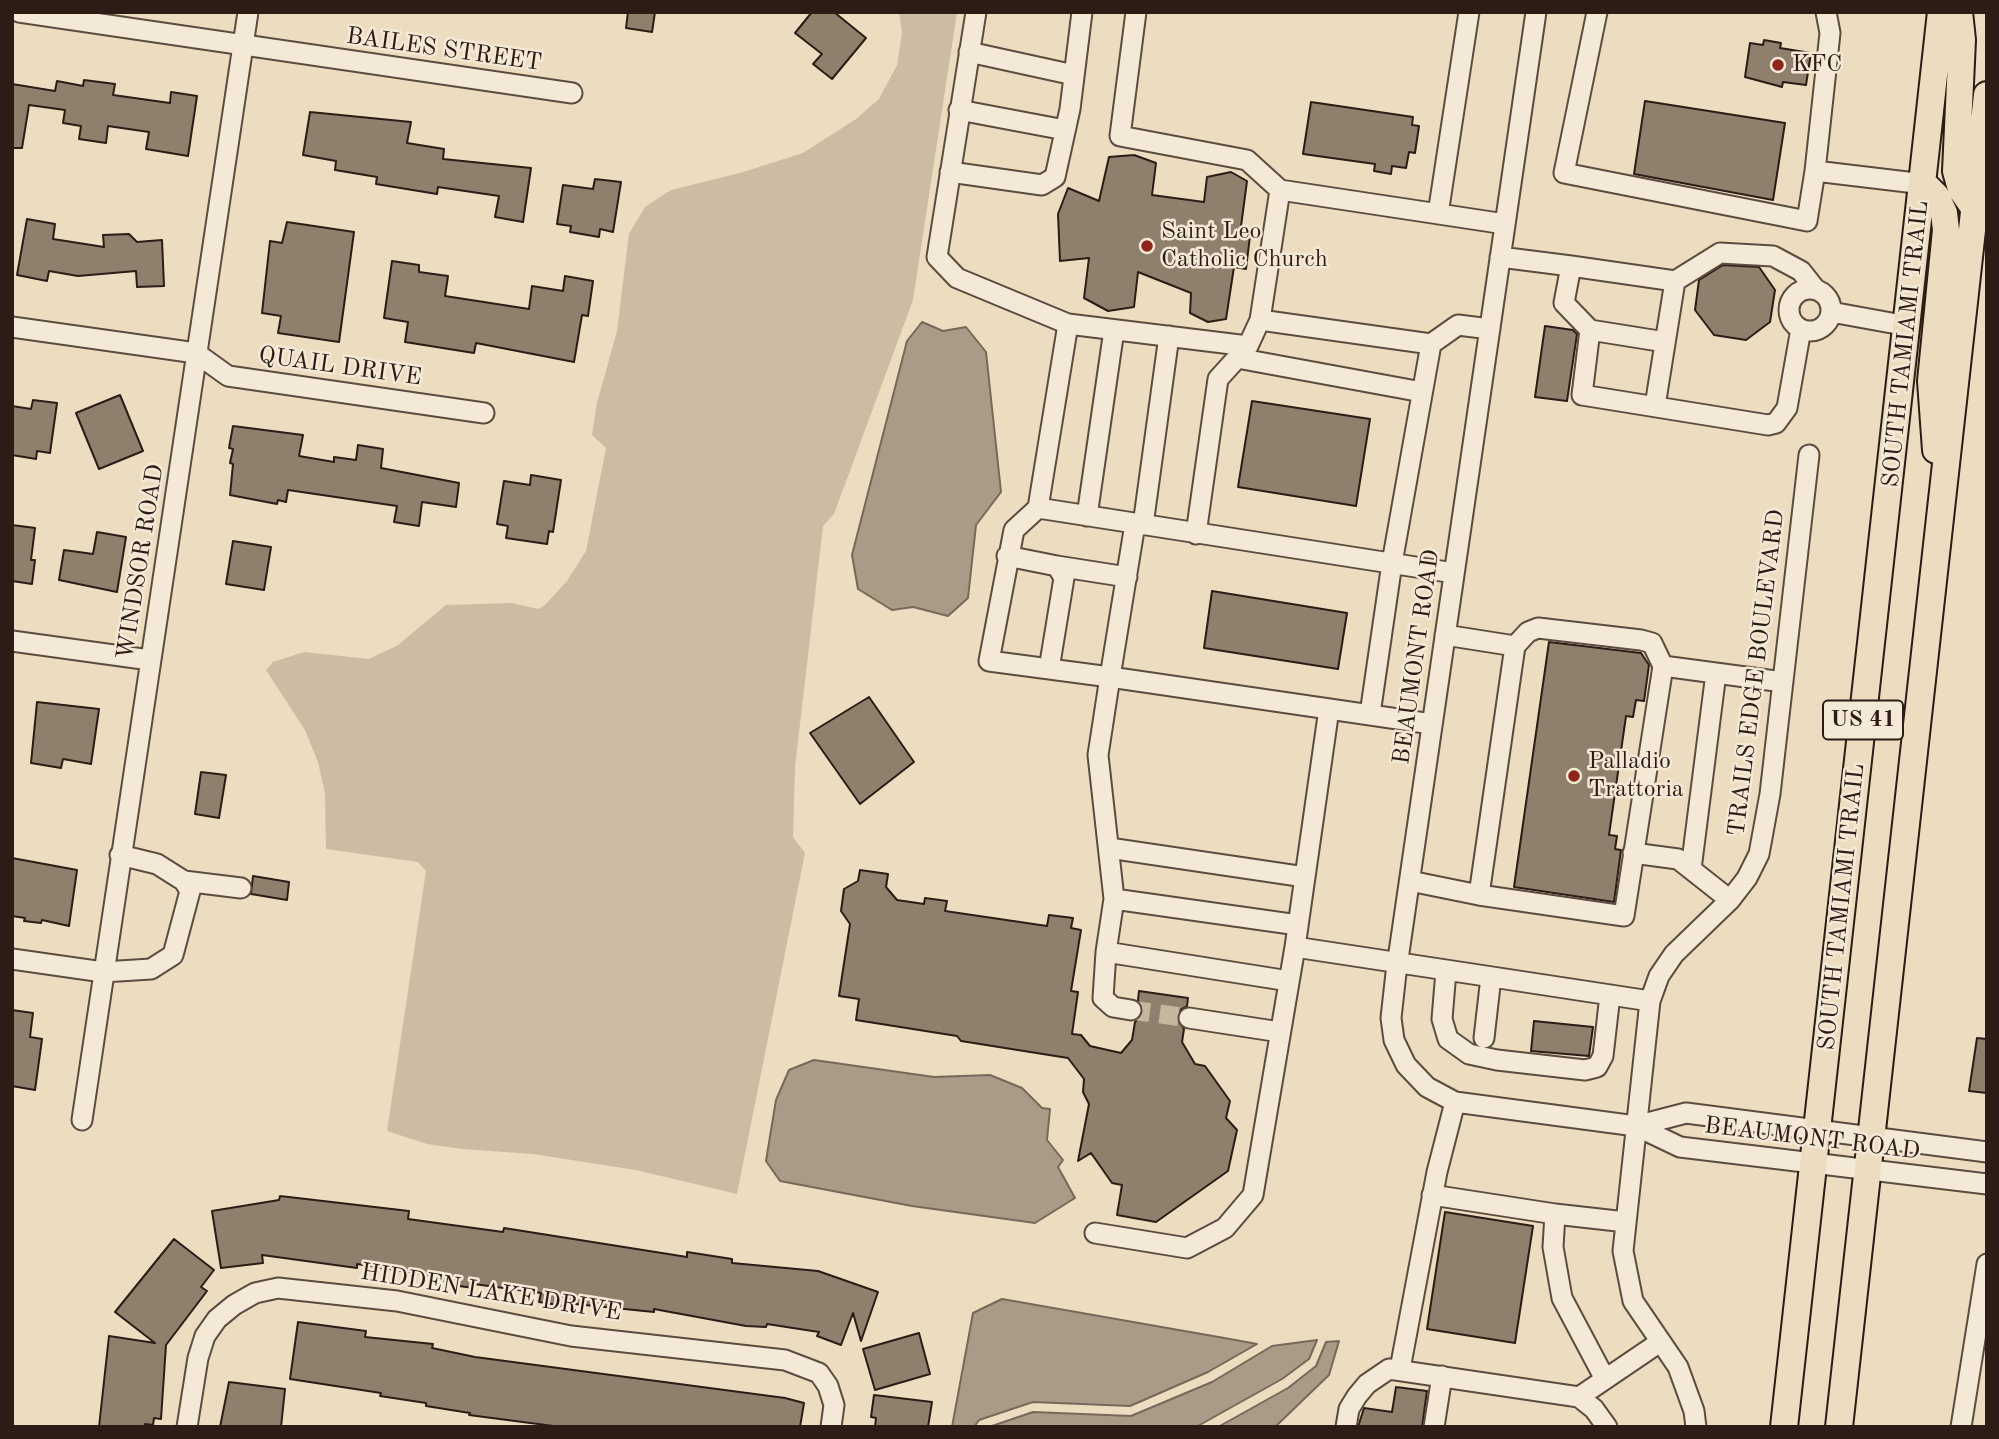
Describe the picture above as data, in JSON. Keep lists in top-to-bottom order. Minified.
{"streets":{"main road":["SOUTH TAMIAMI TRAIL","US 41"],"street":["BAILES STREET","QUAIL DRIVE","WINDSOR ROAD","BEAUMONT ROAD","TRAILS EDGE BOULEVARD","HIDDEN LAKE DRIVE"]},"crossings":[["BAILES STREET","WINDSOR ROAD"],["SOUTH TAMIAMI TRAIL","BEAUMONT ROAD"],["QUAIL DRIVE","WINDSOR ROAD"],["BEAUMONT ROAD","TRAILS EDGE BOULEVARD"],["BEAUMONT ROAD","US 41"]],"places":["KFC","Saint Leo Catholic Church","Palladio Trattoria"]}
